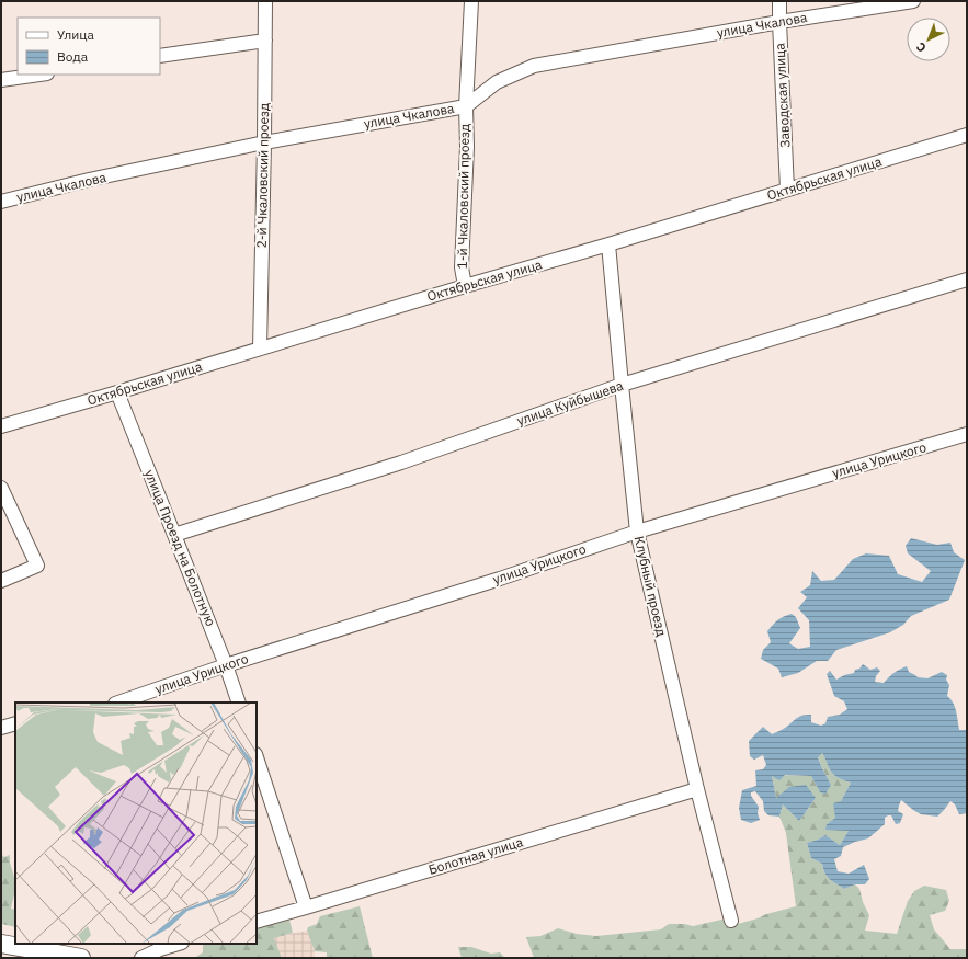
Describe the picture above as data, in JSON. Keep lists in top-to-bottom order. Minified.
{"streets":{"street":["улица Чкалова","Заводская улица","2-й Чкаловский проезд","Октябрьская улица","1-й Чкаловский проезд","улица Куйбышева","улица Урицкого","улица Проезд на Болотную","Клубный проезд","Болотная улица"]},"crossings":[["улица Чкалова","Заводская улица"],["улица Чкалова","2-й Чкаловский проезд"],["улица Чкалова","1-й Чкаловский проезд"],["Заводская улица","Октябрьская улица"],["2-й Чкаловский проезд","Октябрьская улица"],["Октябрьская улица","1-й Чкаловский проезд"],["Октябрьская улица","улица Проезд на Болотную"],["Октябрьская улица","Клубный проезд"],["улица Куйбышева","улица Проезд на Болотную"],["улица Куйбышева","Клубный проезд"],["улица Урицкого","улица Проезд на Болотную"],["улица Урицкого","Клубный проезд"],["Клубный проезд","Болотная улица"]],"legend":["Улица","Вода"],"north":"bottom left"}
